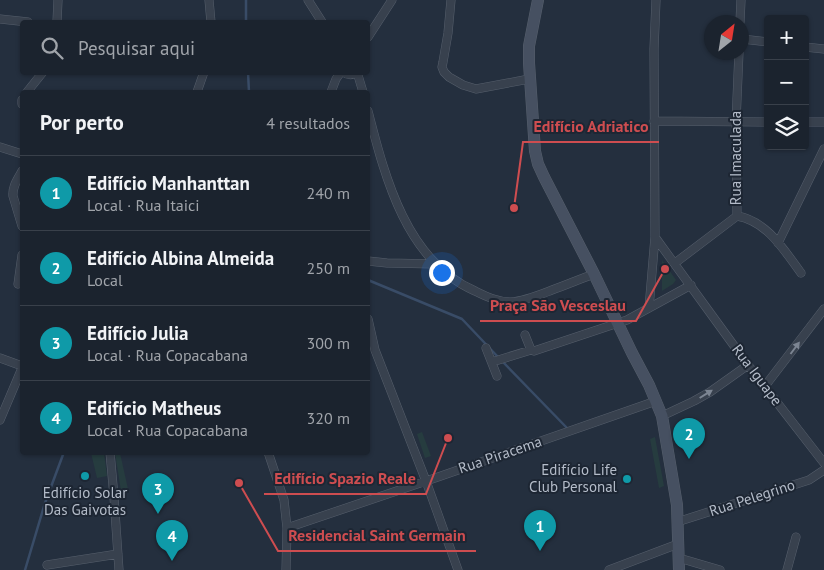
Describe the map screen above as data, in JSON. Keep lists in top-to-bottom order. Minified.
{"streets":{"street":["Rua Imaculada","Rua Iguape","Rua Piracema","Rua Pelegrino"]},"crossings":[["Rua Imaculada","Rua Iguape"]],"places":["Edifício Adriatico","Praça São Vesceslau","Edifício Spazio Reale","Edifício Solar Das Gaivotas","Edifício Life Club Personal","Residencial Saint Germain"],"north":"top right","page":{"map_buttons":["+","−"],"search":"Pesquisar aqui","heading":["Por perto","4 resultados"],"list":[{"mark":"1","name":"Edifício Manhanttan","note":"Local · Rua Itaici","value":"240 m"},{"mark":"2","name":"Edifício Albina Almeida","note":"Local","value":"250 m"},{"mark":"3","name":"Edifício Julia","note":"Local · Rua Copacabana","value":"300 m"},{"mark":"4","name":"Edifício Matheus","note":"Local · Rua Copacabana","value":"320 m"}],"pins":["2","3","1","4"]}}
